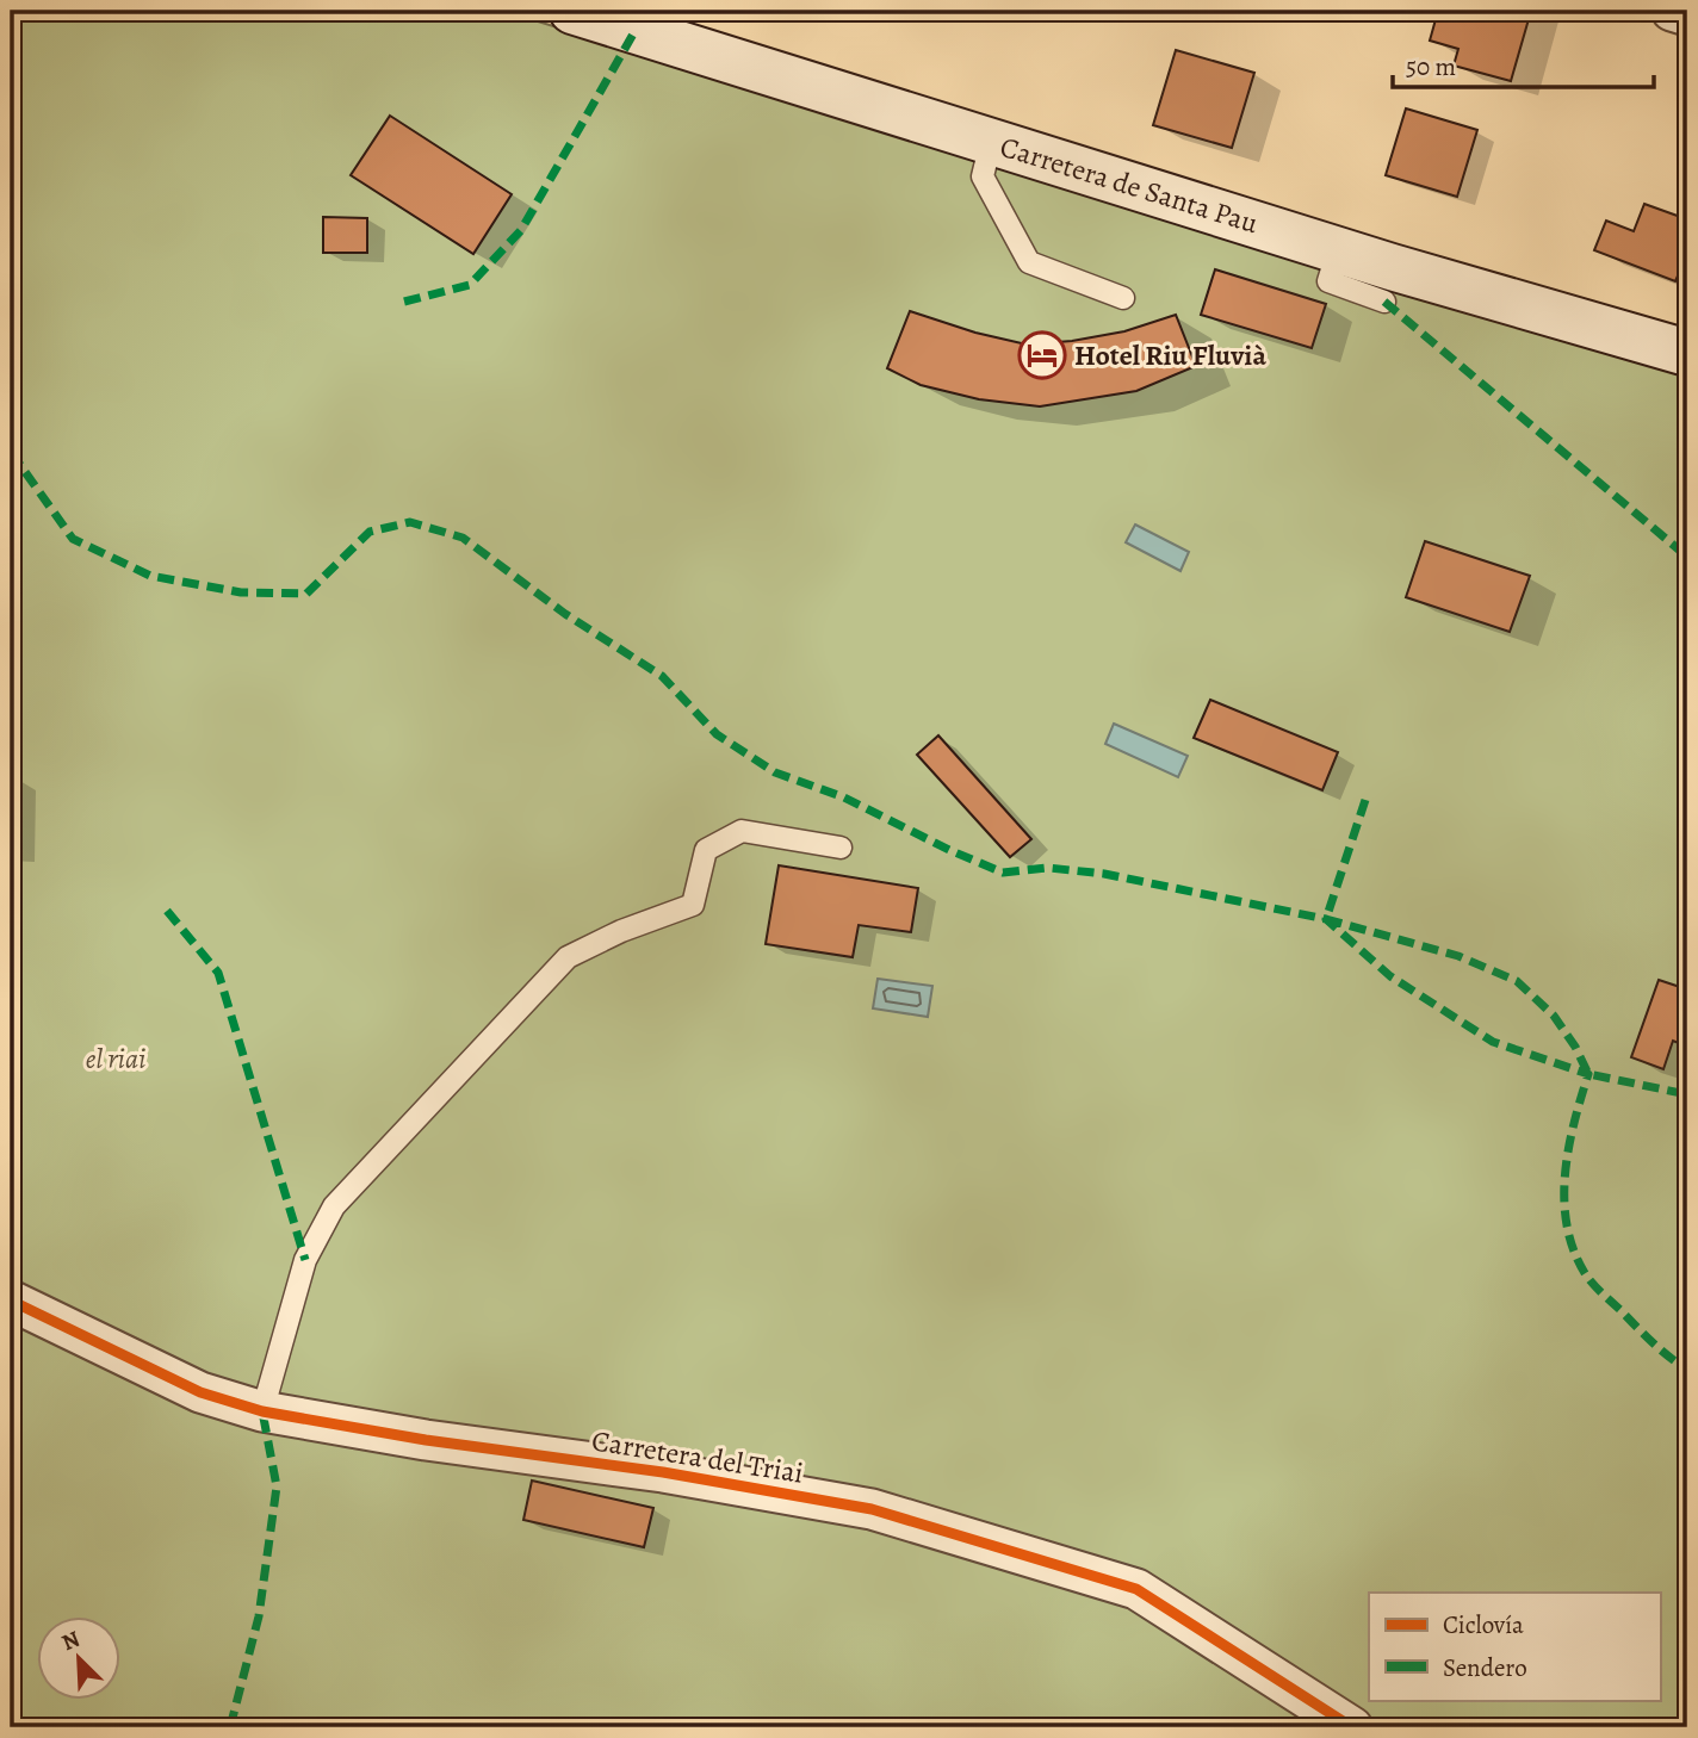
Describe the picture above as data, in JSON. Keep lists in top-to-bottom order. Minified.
{"streets":{"main road":["Carretera de Santa Pau"],"street":["Carretera del Triai"]},"parks":["el riai"],"places":{"hotel":["Hotel Riu Fluvià"]},"legend":["Ciclovía","Sendero"],"scale_bar":"50 m","north":"top left"}
